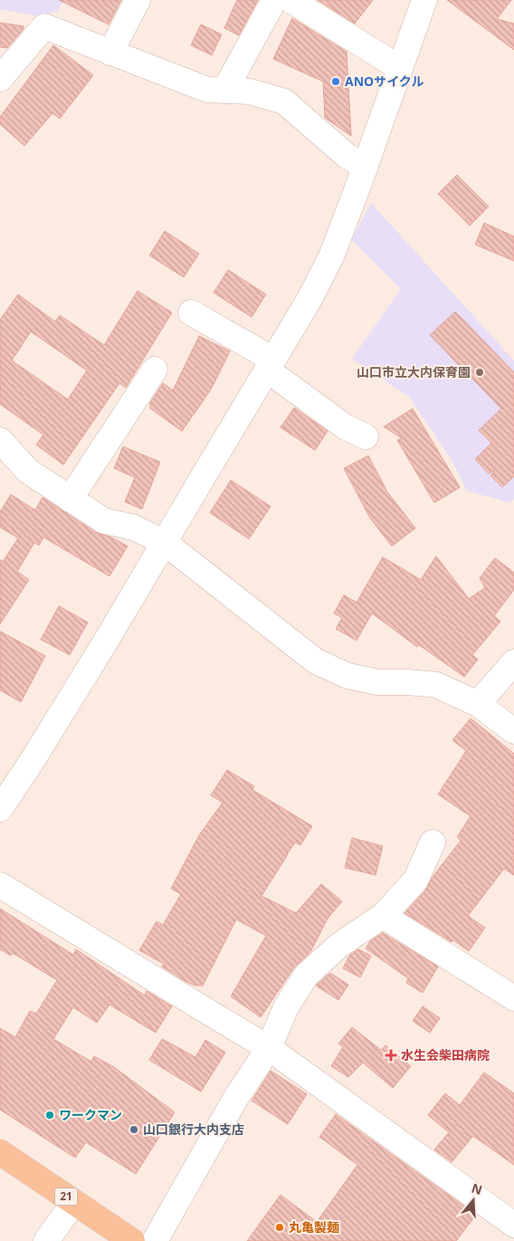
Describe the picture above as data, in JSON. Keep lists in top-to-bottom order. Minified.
{"streets":{"main road":["21"]},"places":{"other":["ANOサイクル","山口市立大内保育園","ワークマン","山口銀行大内支店","丸亀製麺"],"health":["水生会柴田病院"]},"north":"top"}
